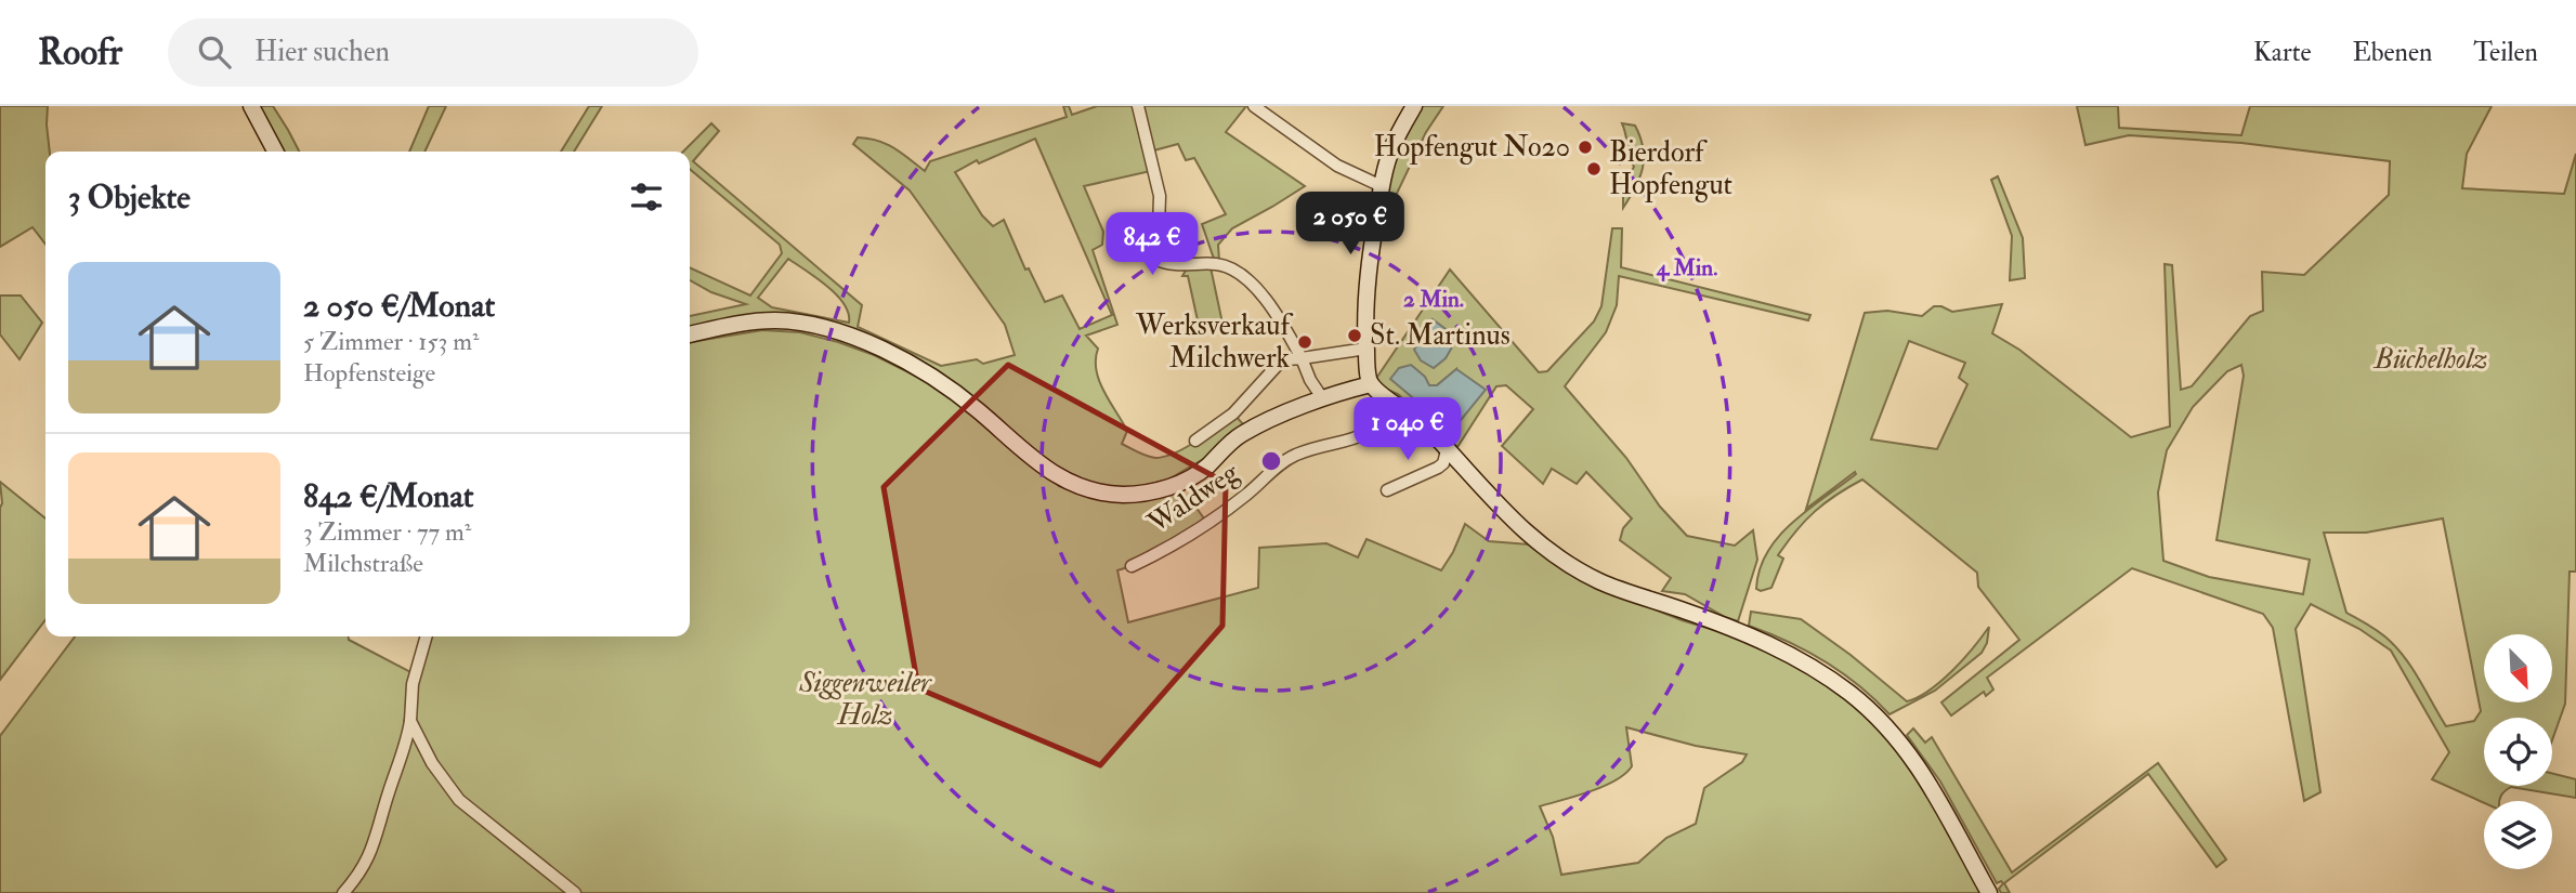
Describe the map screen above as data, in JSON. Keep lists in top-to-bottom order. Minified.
{"streets":{"street":["Waldweg"]},"parks":["Büchelholz","Siggenweiler Holz"],"places":["Hopfengut No20","Bierdorf Hopfengut","St. Martinus","Werksverkauf Milchwerk"],"north":"bottom right","page":{"header":"Roofr","search":"Hier suchen","nav":["Karte","Ebenen","Teilen"],"heading":"3 Objekte","price":["2 050 €","842 €","1 040 €"],"list":[{"name":"2 050 €/Monat","note":"5 Zimmer · 153 m² · Hopfensteige"},{"name":"842 €/Monat","note":"3 Zimmer · 77 m² · Milchstraße"}]},"rings":["4 Min.","2 Min."]}
